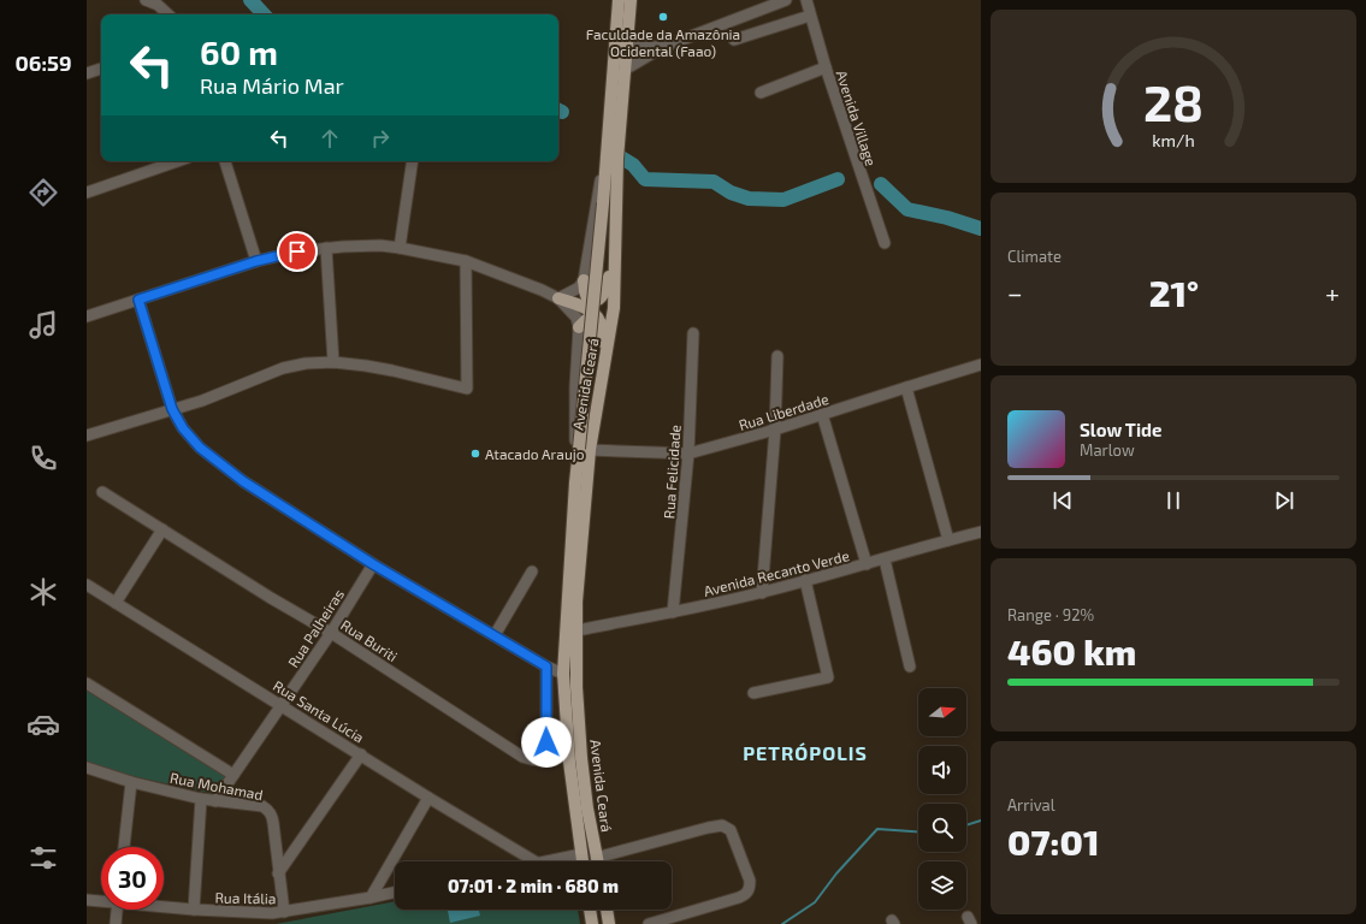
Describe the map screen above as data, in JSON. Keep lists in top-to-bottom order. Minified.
{"streets":{"main road":["Avenida Ceará"],"street":["Avenida Village","Rua Liberdade","Rua Felicidade","Avenida Recanto Verde","Rua Palheiras","Rua Buriti","Rua Santa Lúcia","Rua Mohamad","Rua Itália"]},"crossings":[["Avenida Ceará","Rua Liberdade"],["Avenida Ceará","Avenida Recanto Verde"],["Rua Liberdade","Rua Felicidade"],["Rua Felicidade","Avenida Recanto Verde"],["Rua Palheiras","Rua Buriti"],["Rua Palheiras","Rua Santa Lúcia"],["Rua Palheiras","Rua Mohamad"],["Rua Mohamad","Rua Itália"]],"districts":["PETRÓPOLIS"],"places":["Faculdade da Amazônia Ocidental (Faao)","Atacado Araujo"],"north":"right","page":{"tabs":"06:59","turn":["60 m","Rua Mário Mar"],"tile":["Climate",["Range · 92%","460 km"],["Arrival","07:01"]],"heat":["−","21°","+"],"song":["Slow Tide","Marlow"],"limit":"30","trip":"07:01 · 2 min · 680 m","gauge":["28","km/h"]}}
